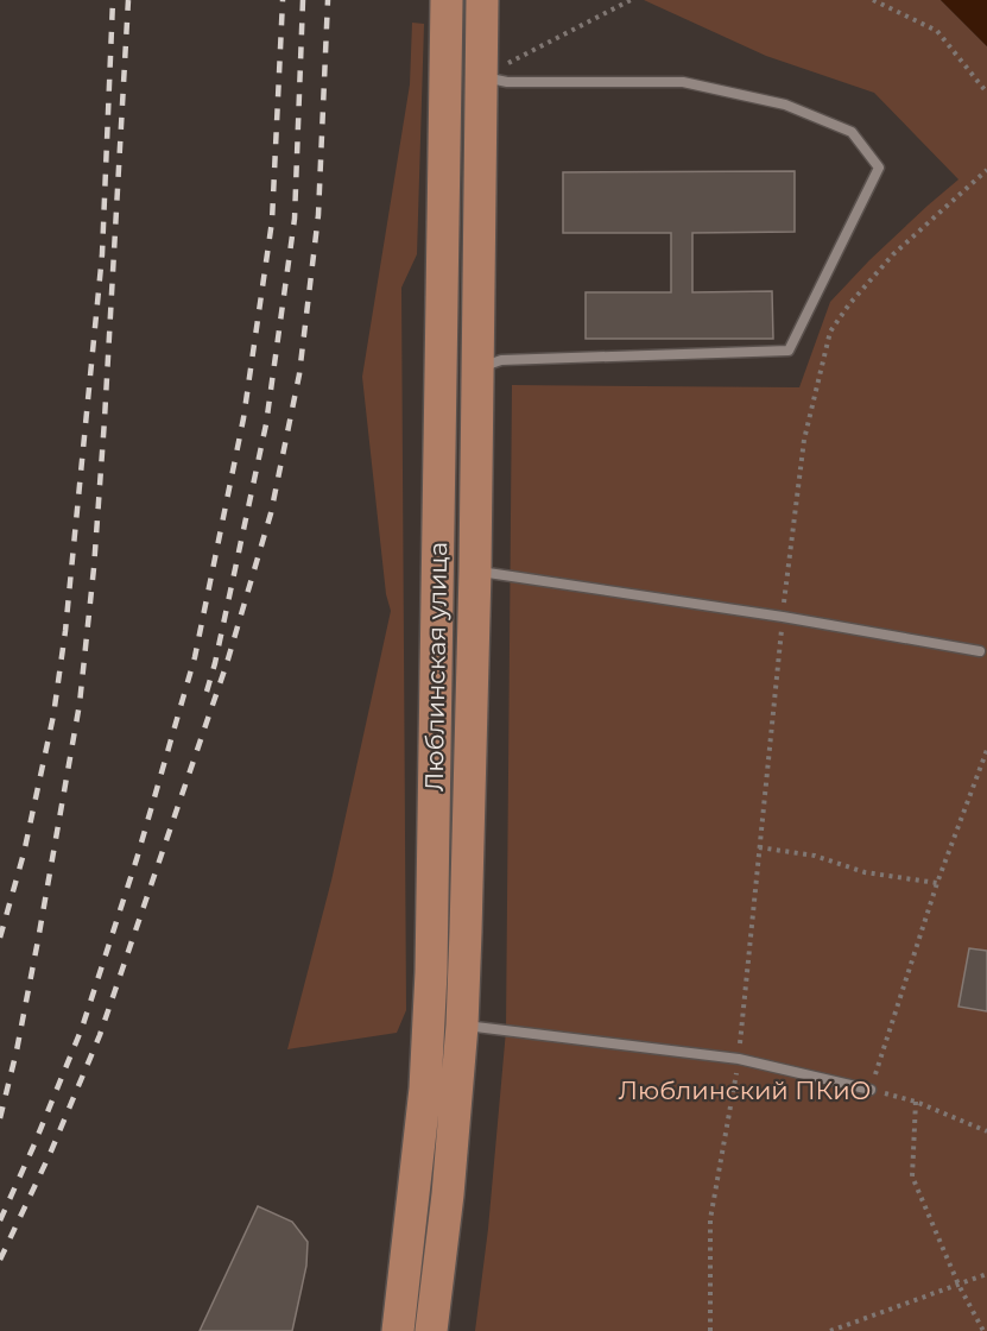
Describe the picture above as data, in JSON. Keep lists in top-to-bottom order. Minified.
{"streets":{"main road":["Люблинская улица"]},"parks":["Люблинский ПКиО"]}
